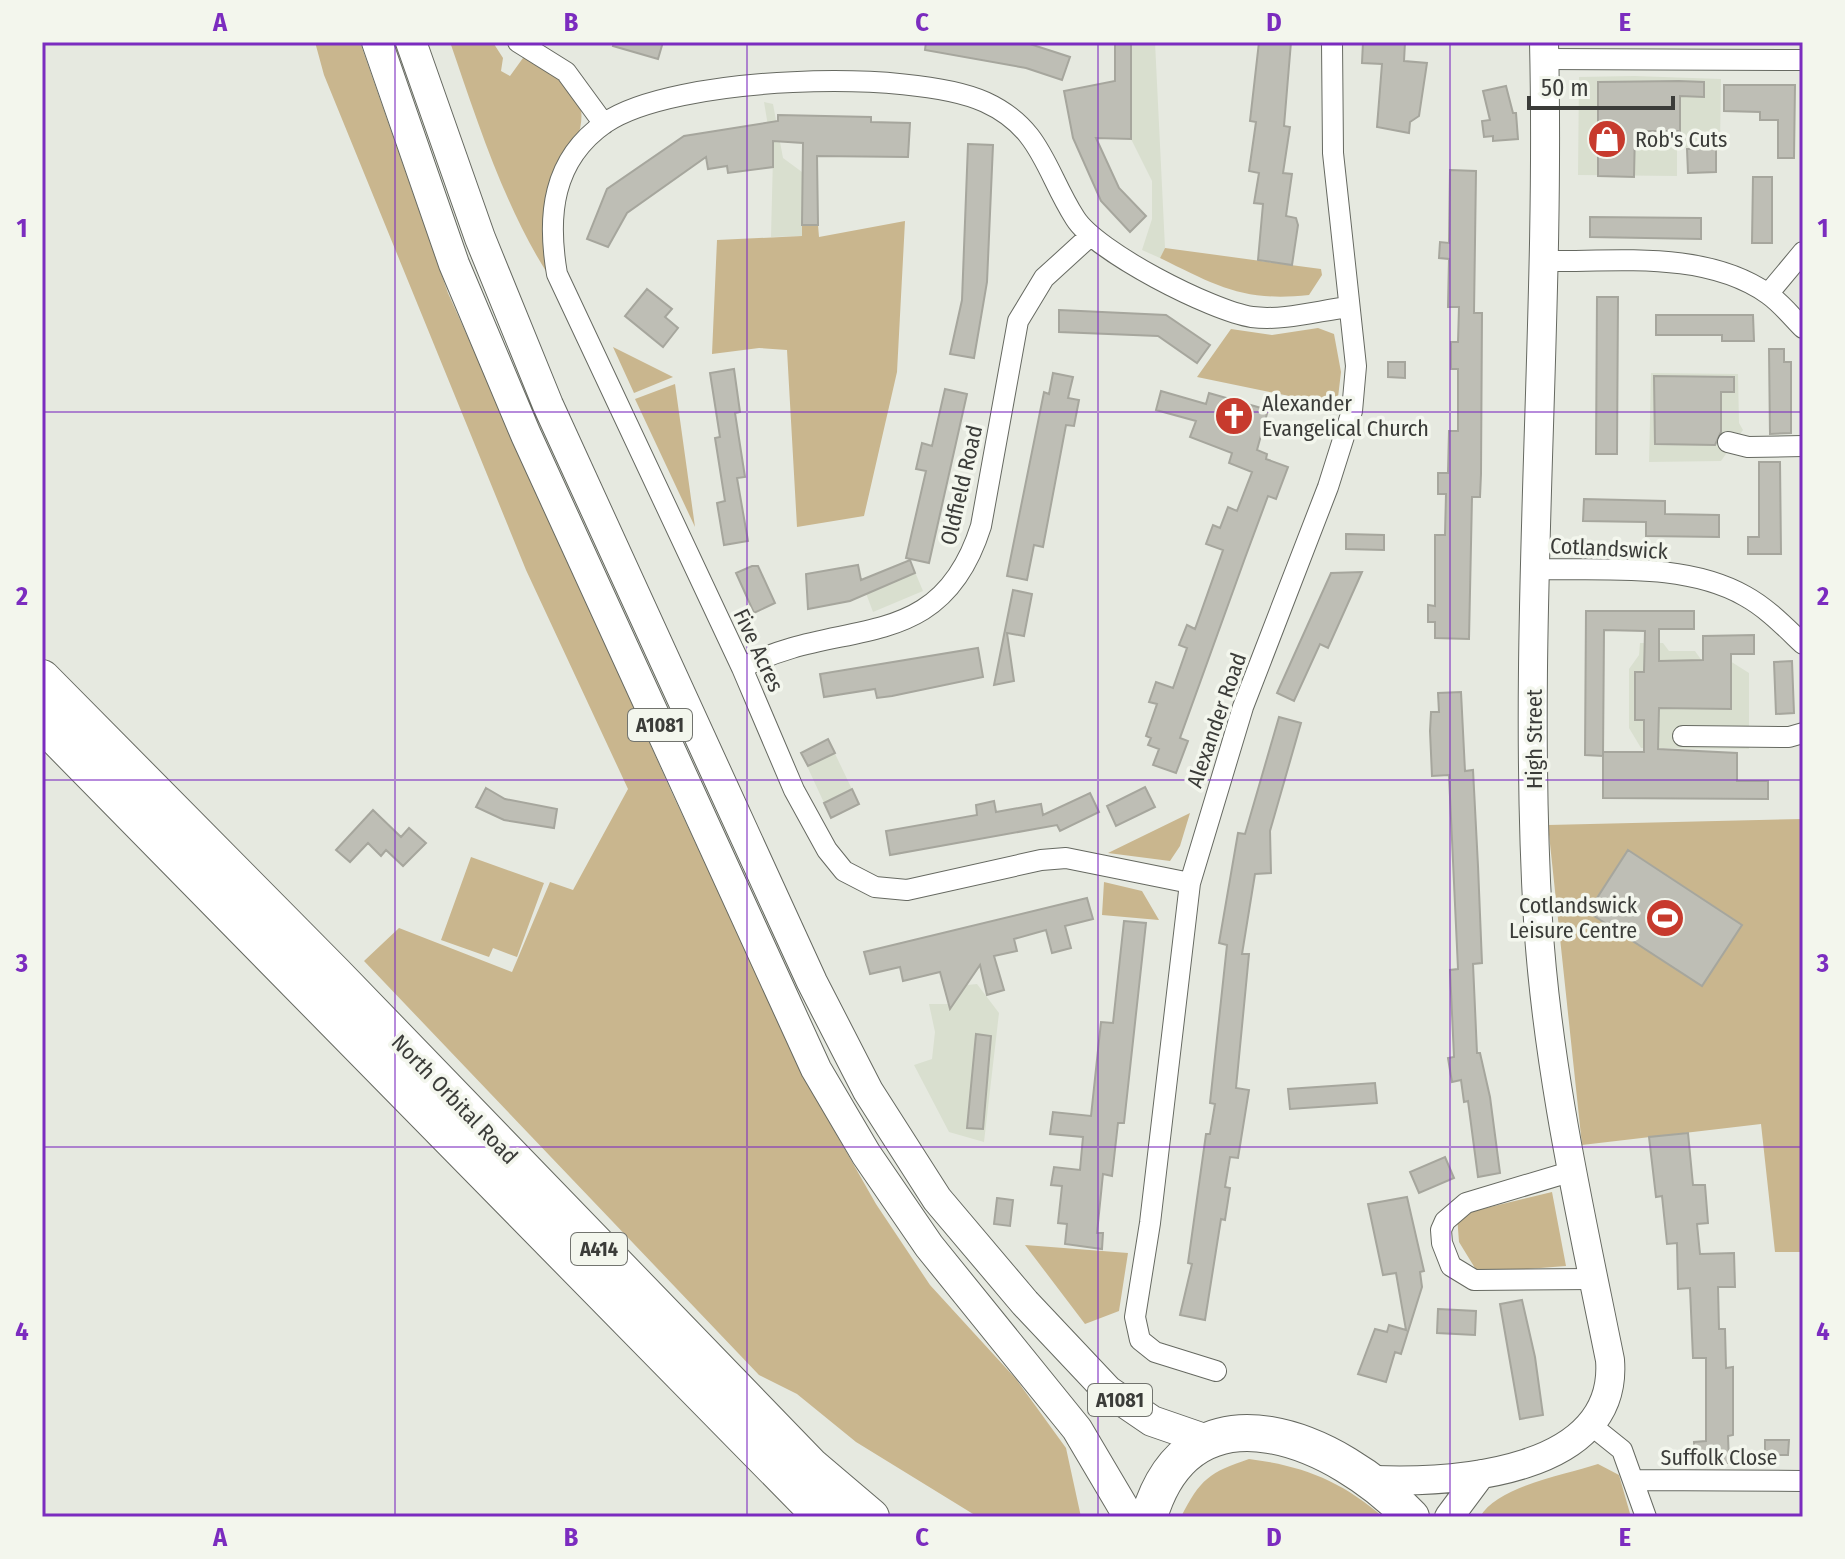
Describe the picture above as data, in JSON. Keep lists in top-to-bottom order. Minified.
{"streets":{"highway":["North Orbital Road","A414"],"main road":["A1081"],"street":["Oldfield Road","Cotlandswick","Five Acres","Alexander Road","High Street","Suffolk Close"]},"crossings":[["Oldfield Road","Five Acres"],["Cotlandswick","High Street"],["Five Acres","Alexander Road"]],"places":{"shop":["Rob's Cuts"],"church":["Alexander Evangelical Church"],"sports":["Cotlandswick Leisure Centre"]},"scale_bar":"50 m","grid":{"columns":["A","B","C","D","E"],"rows":["1","2","3","4"]}}
